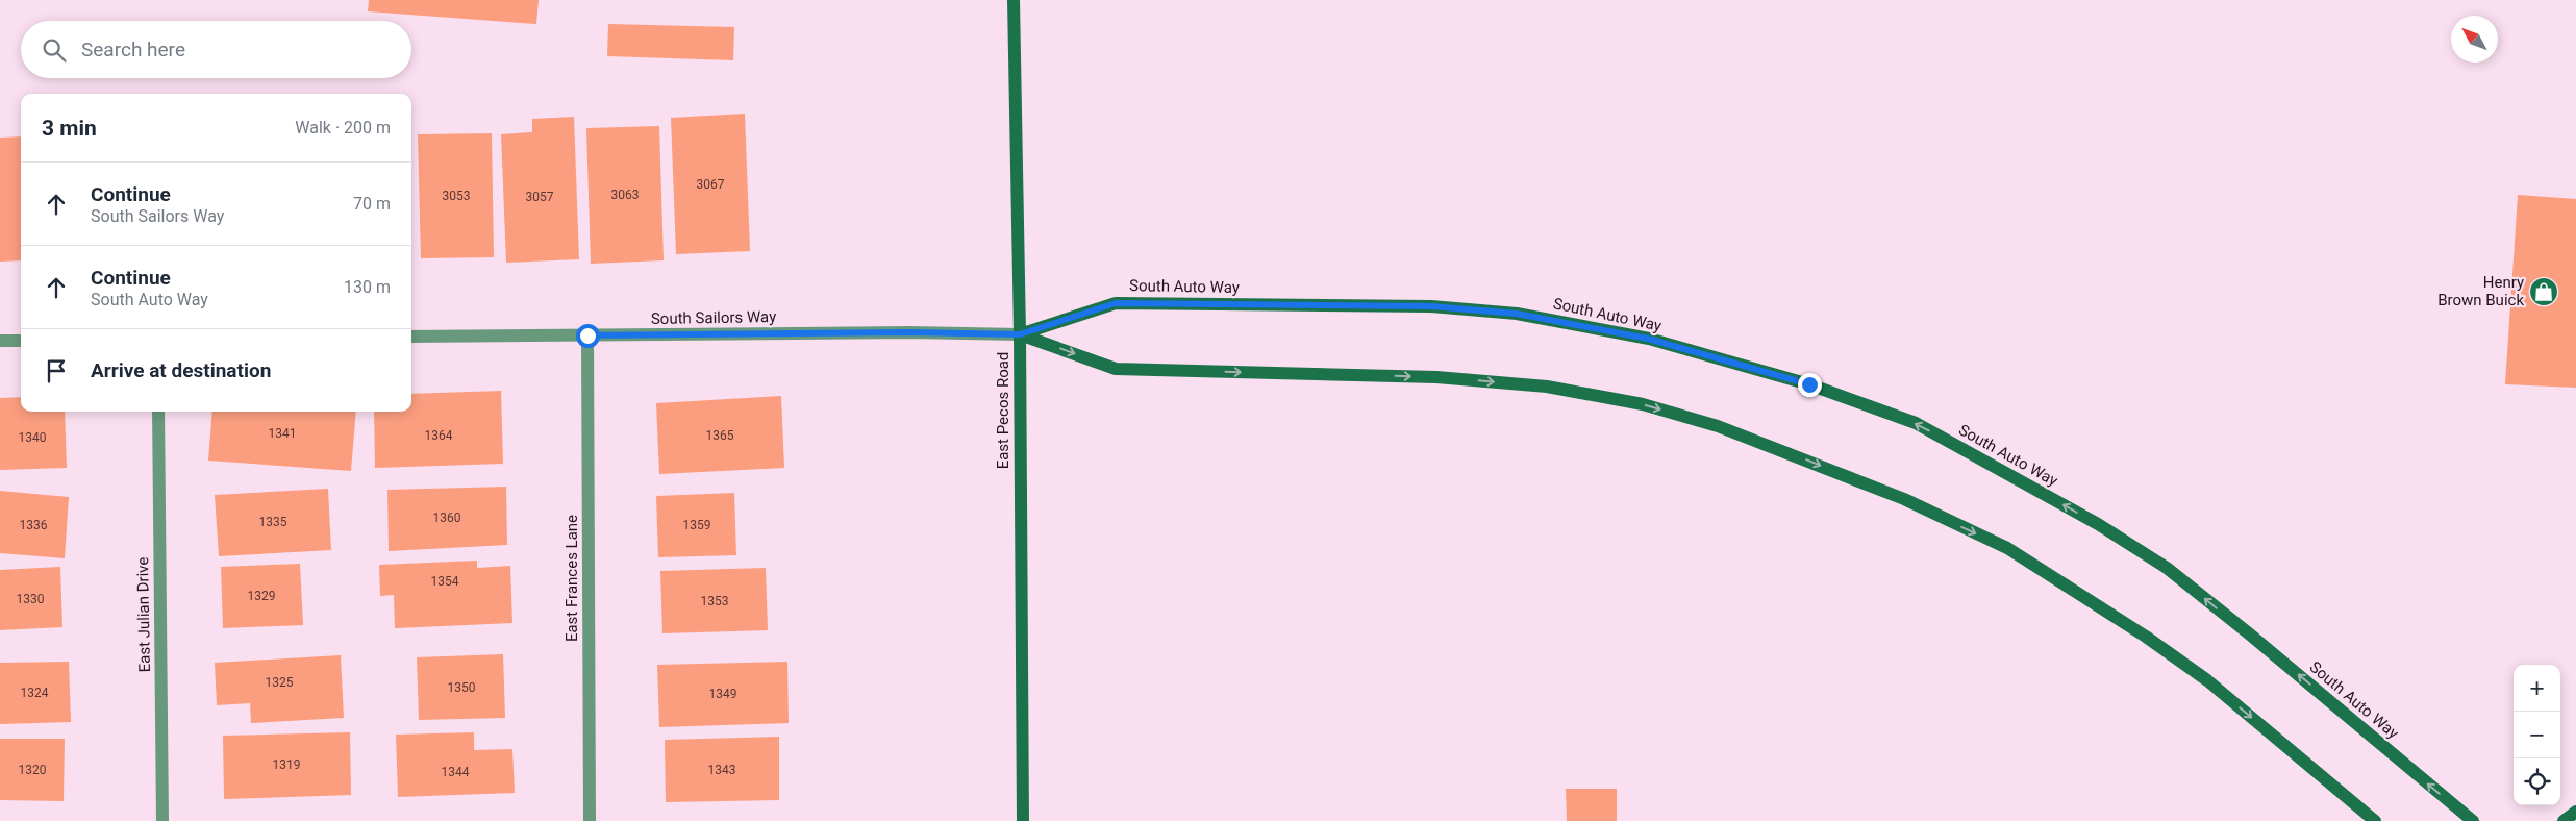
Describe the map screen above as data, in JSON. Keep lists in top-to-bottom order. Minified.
{"streets":{"street":["South Auto Way","South Sailors Way","East Pecos Road","East Frances Lane","East Julian Drive"]},"crossings":[["South Auto Way","South Sailors Way"],["South Auto Way","East Pecos Road"],["South Sailors Way","East Pecos Road"],["South Sailors Way","East Frances Lane"]],"places":{"shop":["Henry Brown Buick"]},"house_numbers":["3067","3063","3053","3057","1341","1364","1365","1340","1360","1335","1336","1359","1354","1329","1330","1353","1325","1350","1324","1349","1319","1320","1343","1344"],"north":"top left","page":{"search":"Search here","heading":["3 min","Walk · 200 m"],"list":[["Continue","South Sailors Way","70 m"],["Continue","South Auto Way","130 m"],"Arrive at destination"],"map_buttons":["+","−"]}}
